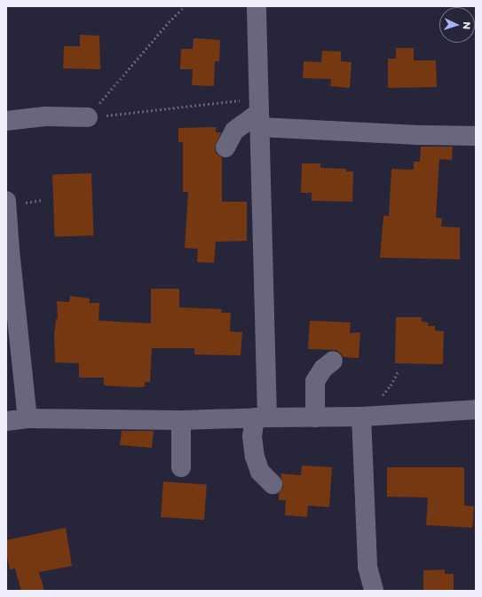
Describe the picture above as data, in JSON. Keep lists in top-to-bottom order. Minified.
{"north":"right"}
